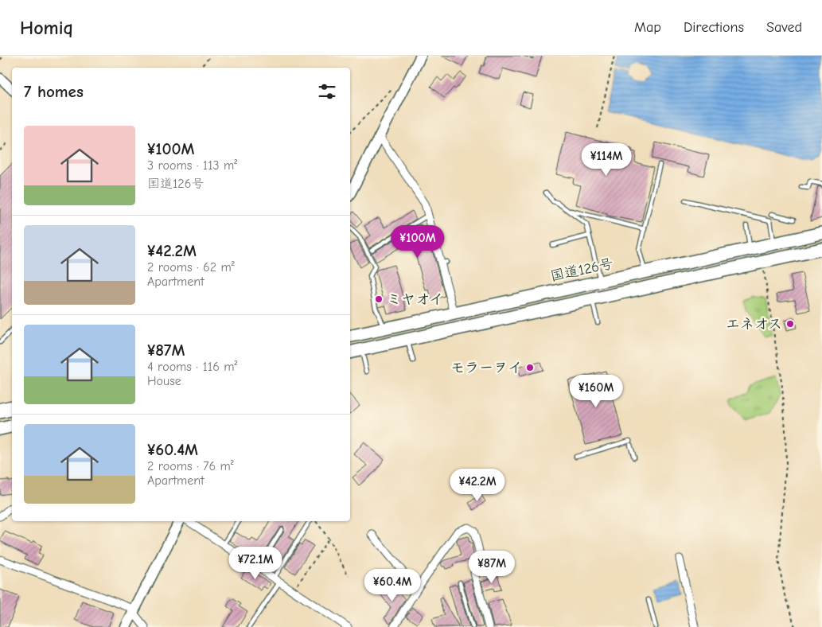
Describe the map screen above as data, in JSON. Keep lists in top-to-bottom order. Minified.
{"streets":{"highway":["国道126号"]},"places":["ミヤオイ","エネオス","モラーヲイ"],"page":{"header":"Homiq","nav":["Map","Directions","Saved"],"heading":"7 homes","list":[{"name":"¥100M","note":"3 rooms · 113 m² · 国道126号"},{"name":"¥42.2M","note":"2 rooms · 62 m² · Apartment"},{"name":"¥87M","note":"4 rooms · 116 m² · House"},{"name":"¥60.4M","note":"2 rooms · 76 m² · Apartment"}],"price":["¥114M","¥100M","¥160M","¥42.2M","¥72.1M","¥87M","¥60.4M"]}}
